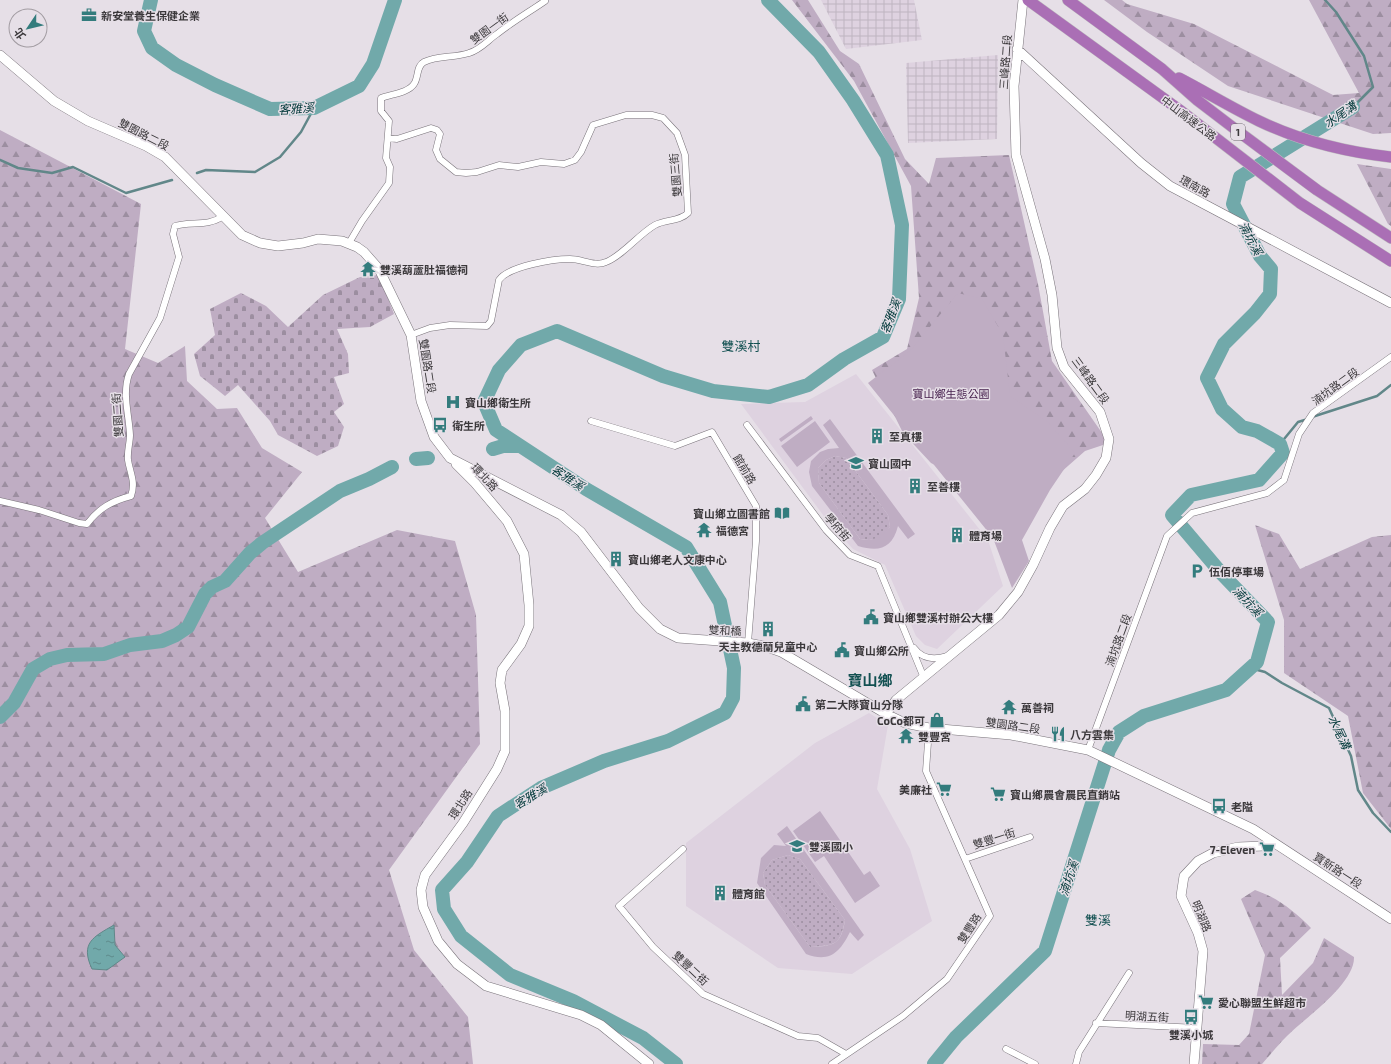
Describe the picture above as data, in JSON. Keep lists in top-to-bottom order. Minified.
{"streets":{"highway":["中山高速公路","1"],"street":["雙園一街","三峰路二段","雙園路二段","雙園三街","環南路","湳坑路二段","雙園二街","館前路","環北路","學府街","雙和橋","雙豐一街","寶新路一段","明湖路","雙豐路","雙豐二街","明湖五街"]},"crossings":[["雙園一街","雙園路二段"],["雙園一街","雙園三街"],["三峰路二段","雙園路二段"],["三峰路二段","環南路"],["三峰路二段","學府街"],["雙園路二段","雙園三街"],["雙園路二段","湳坑路二段"],["雙園路二段","雙園二街"],["雙園路二段","館前路"],["雙園路二段","環北路"],["雙園路二段","雙和橋"],["雙園路二段","寶新路一段"],["雙園路二段","明湖路"],["雙園路二段","雙豐路"],["館前路","雙和橋"],["雙豐一街","雙豐路"],["寶新路一段","明湖路"],["明湖路","明湖五街"],["雙豐路","雙豐二街"]],"districts":["雙溪村","寶山鄉","雙溪"],"water":["客雅溪","水尾溝","湳坑溪"],"parks":["寶山鄉生態公園"],"places":{"office":["新安堂養生保健企業"],"temple":["雙溪葫蘆肚福德祠","福德宮","萬善祠","雙豐宮"],"hospital":["寶山鄉衛生所"],"bus stop":["衛生所","老隘","雙溪小城"],"building":["至真樓","至善樓","體育場","寶山鄉老人文康中心","天主教德蘭兒童中心","體育館"],"school or university":["寶山國中","雙溪國小"],"library":["寶山鄉立圖書館"],"parking":["伍佰停車場"],"public building":["寶山鄉雙溪村辦公大樓","寶山鄉公所","第二大隊寶山分隊"],"shop":["CoCo都可"],"restaurant":["八方雲集"],"supermarket":["美廉社","寶山鄉農會農民直銷站","7-Eleven","愛心聯盟生鮮超市"]},"north":"bottom left"}
